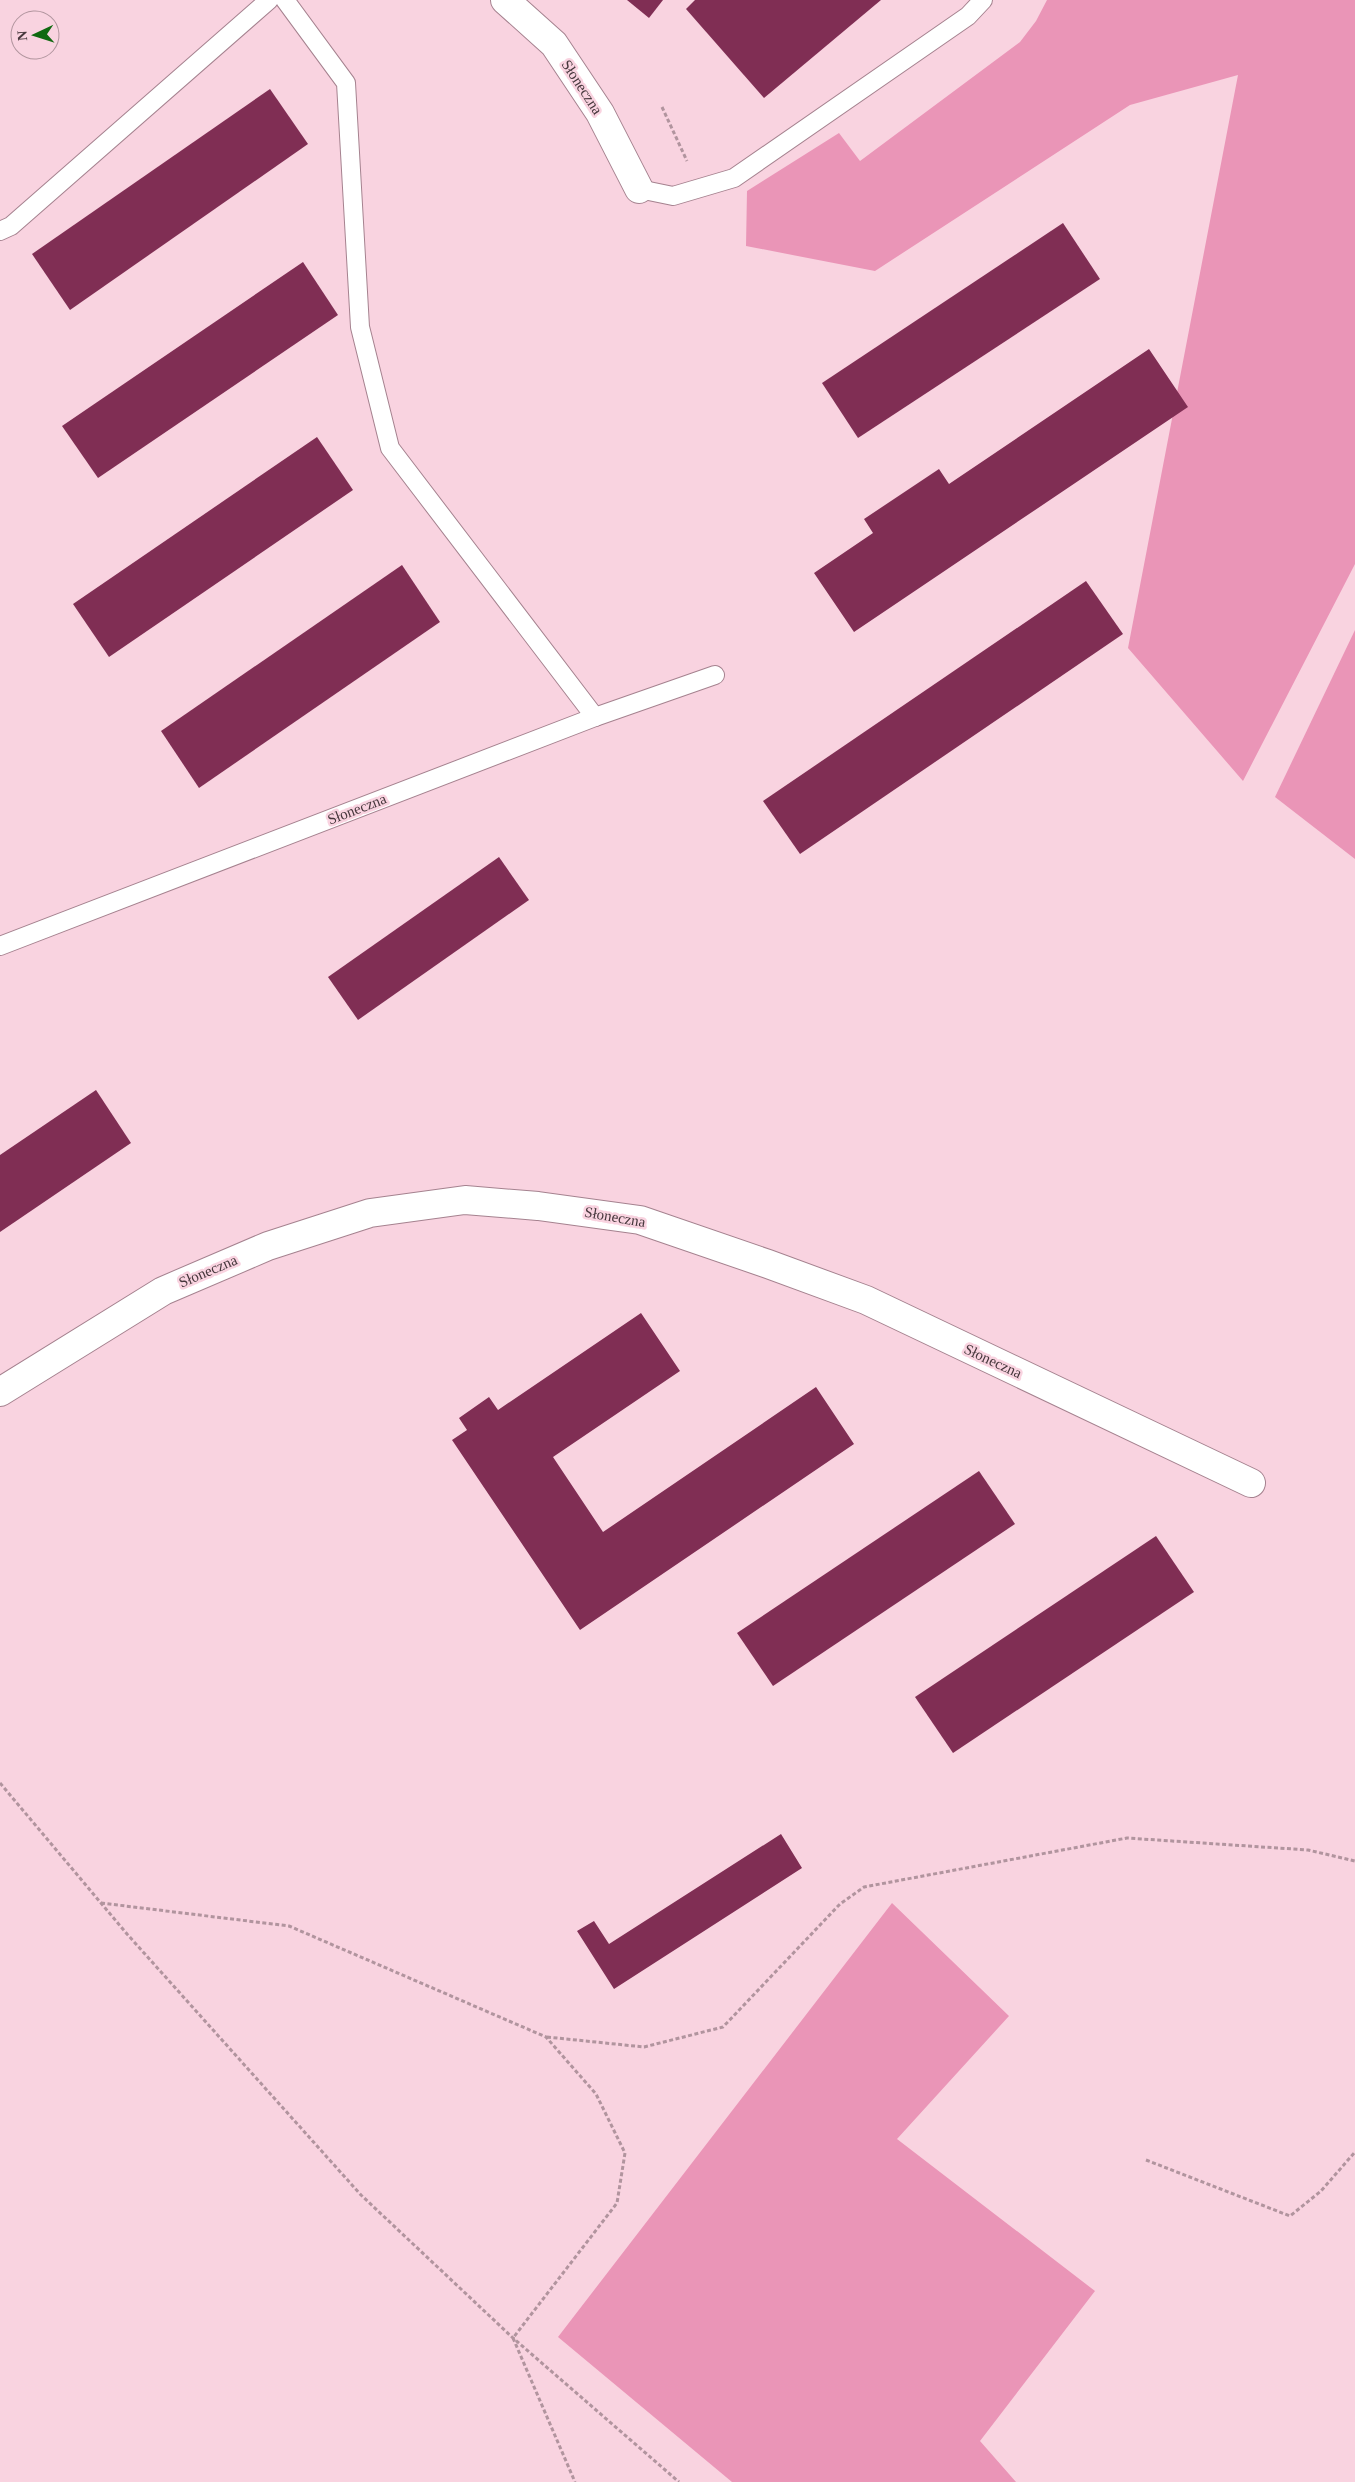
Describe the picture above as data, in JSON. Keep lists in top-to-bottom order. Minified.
{"streets":{"street":["Słoneczna"]},"north":"left"}
